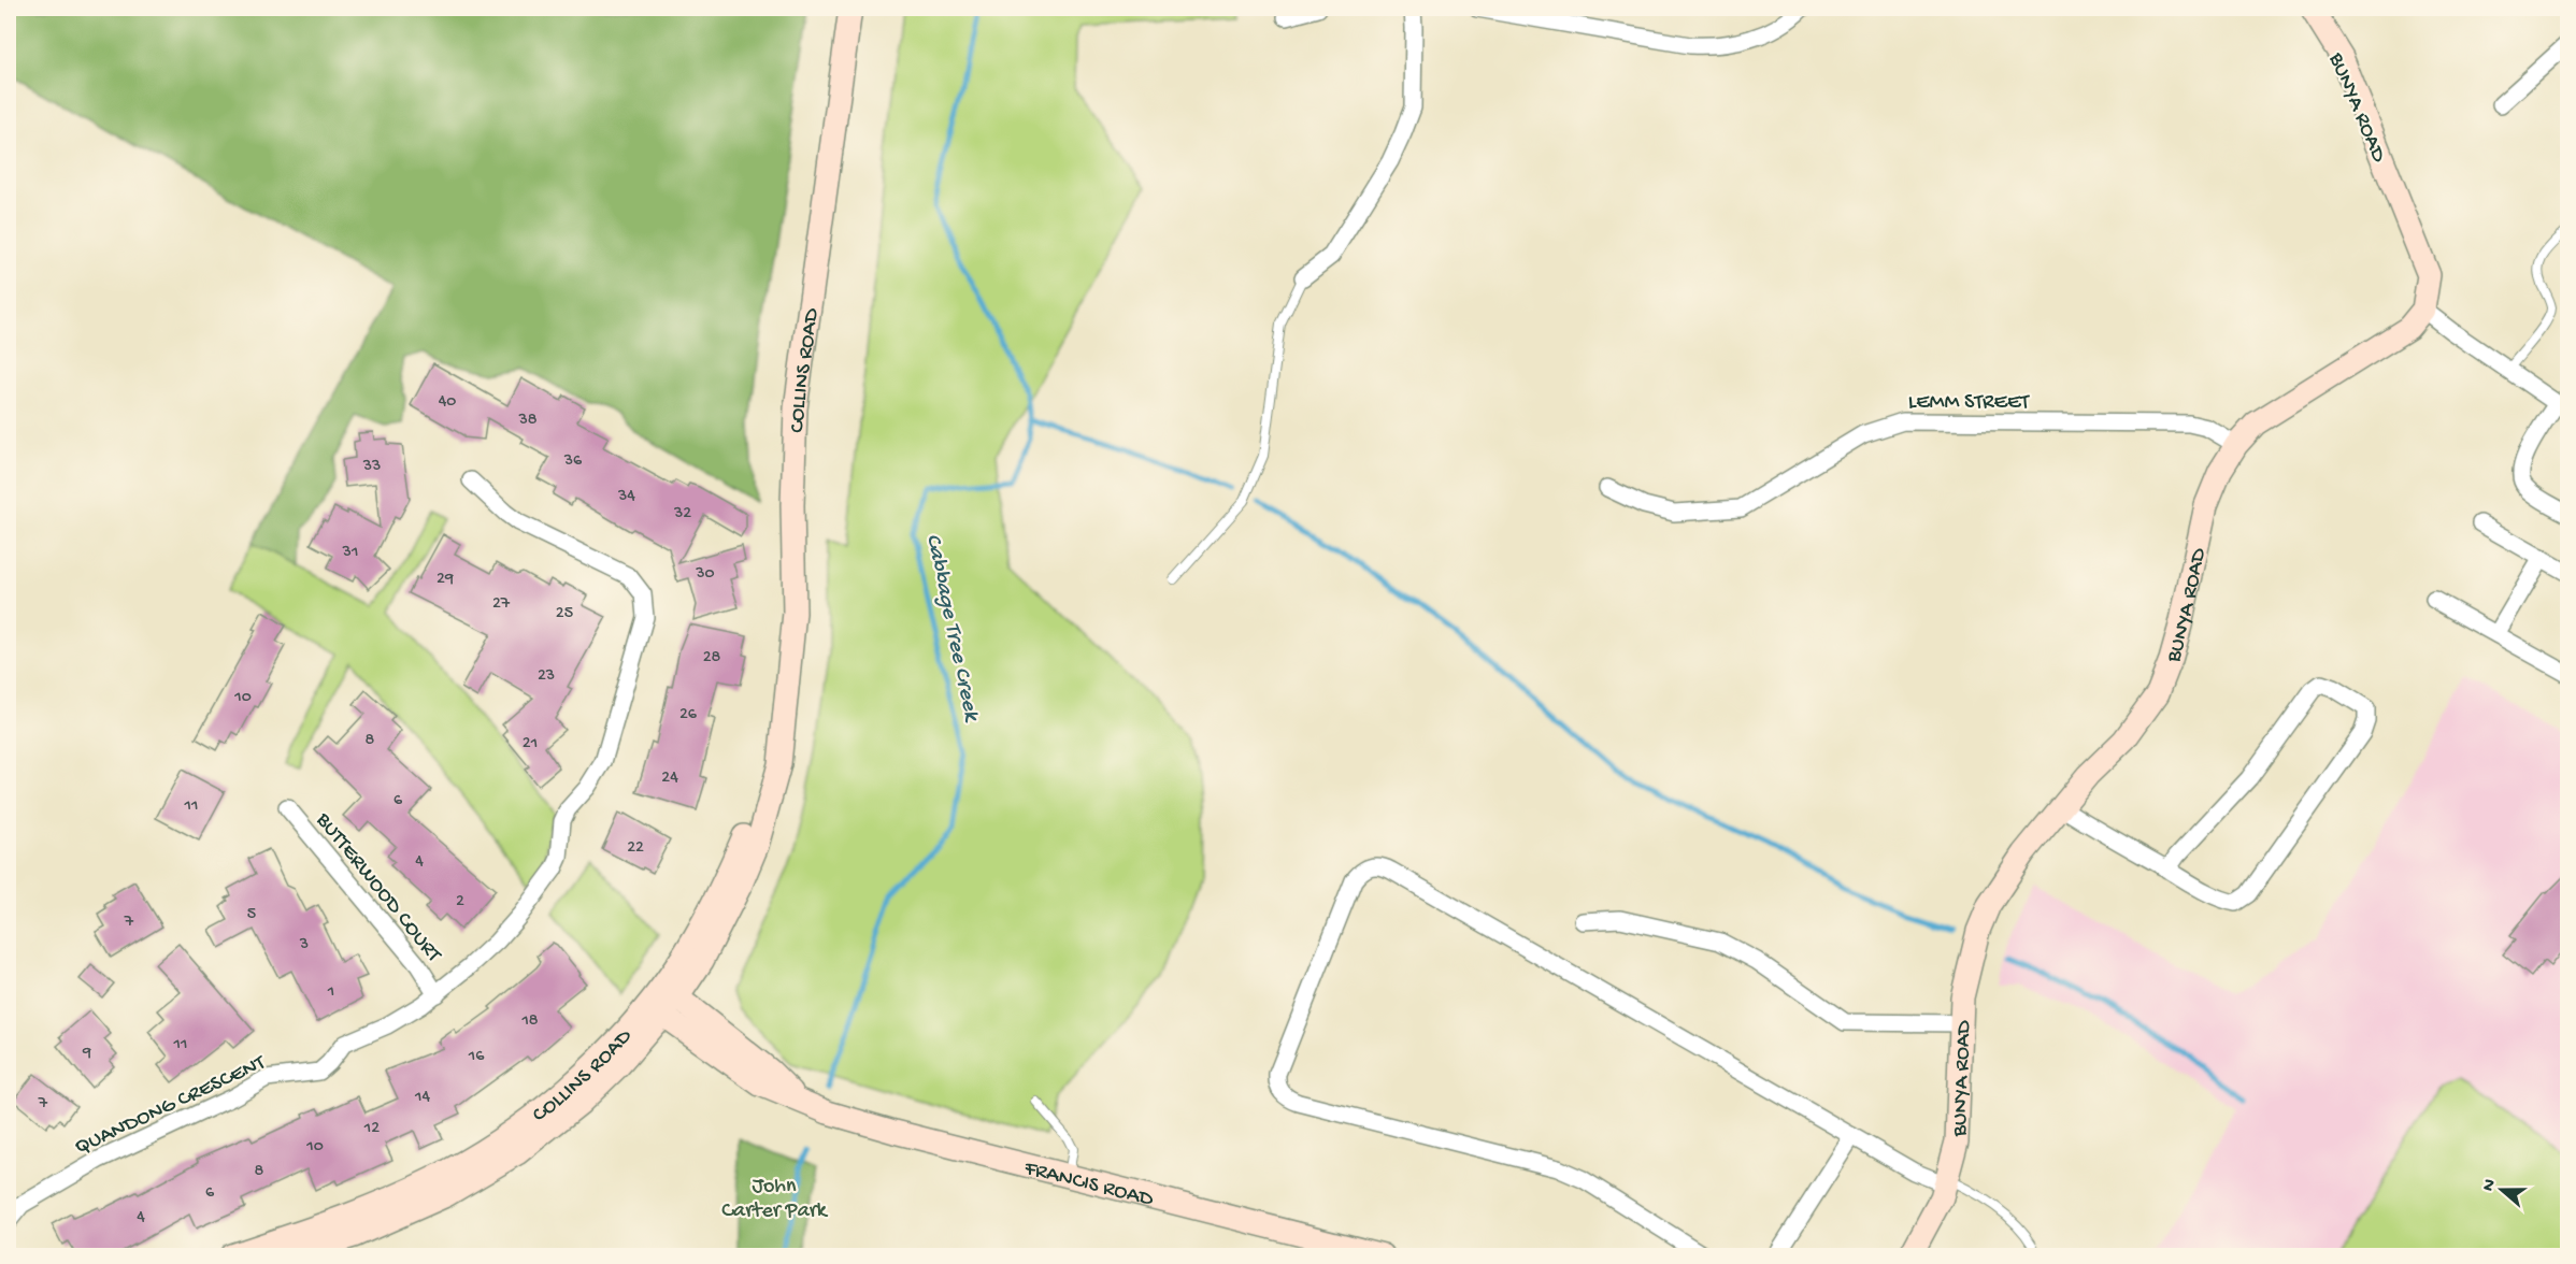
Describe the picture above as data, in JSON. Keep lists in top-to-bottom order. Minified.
{"streets":{"street":["BUNYA ROAD","COLLINS ROAD","LEMM STREET","BUTTERWOOD COURT","QUANDONG CRESCENT","FRANCIS ROAD"]},"crossings":[["BUNYA ROAD","LEMM STREET"],["COLLINS ROAD","FRANCIS ROAD"],["BUTTERWOOD COURT","QUANDONG CRESCENT"]],"water":["Cabbage Tree Creek"],"parks":["John Carter Park"],"house_numbers":["40","38","36","33","34","32","31","30","29","27","25","28","23","10","26","8","21","24","6","11","22","4","2","5","7","3","1","18","11","9","16","14","7","12","10","8","6","4"],"north":"left"}
